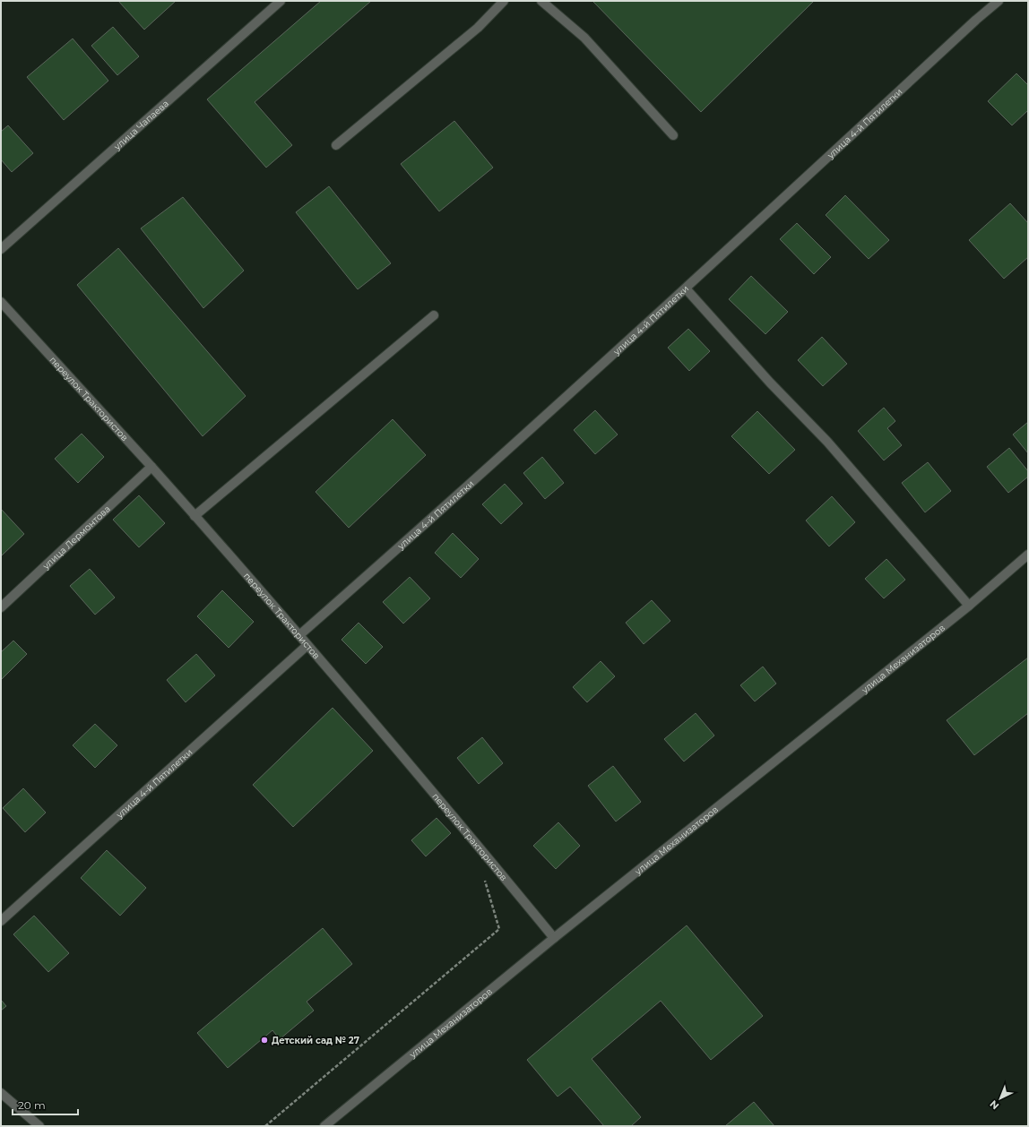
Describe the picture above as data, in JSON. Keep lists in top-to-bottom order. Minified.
{"streets":{"street":["улица 4-й Пятилетки","улица Чапаева","переулок Трактористов","улица Лермонтова","улица Механизаторов"]},"crossings":[["улица 4-й Пятилетки","переулок Трактористов"],["переулок Трактористов","улица Лермонтова"],["переулок Трактористов","улица Механизаторов"]],"places":["Детский сад № 27"],"scale_bar":"20 m","north":"bottom left"}
